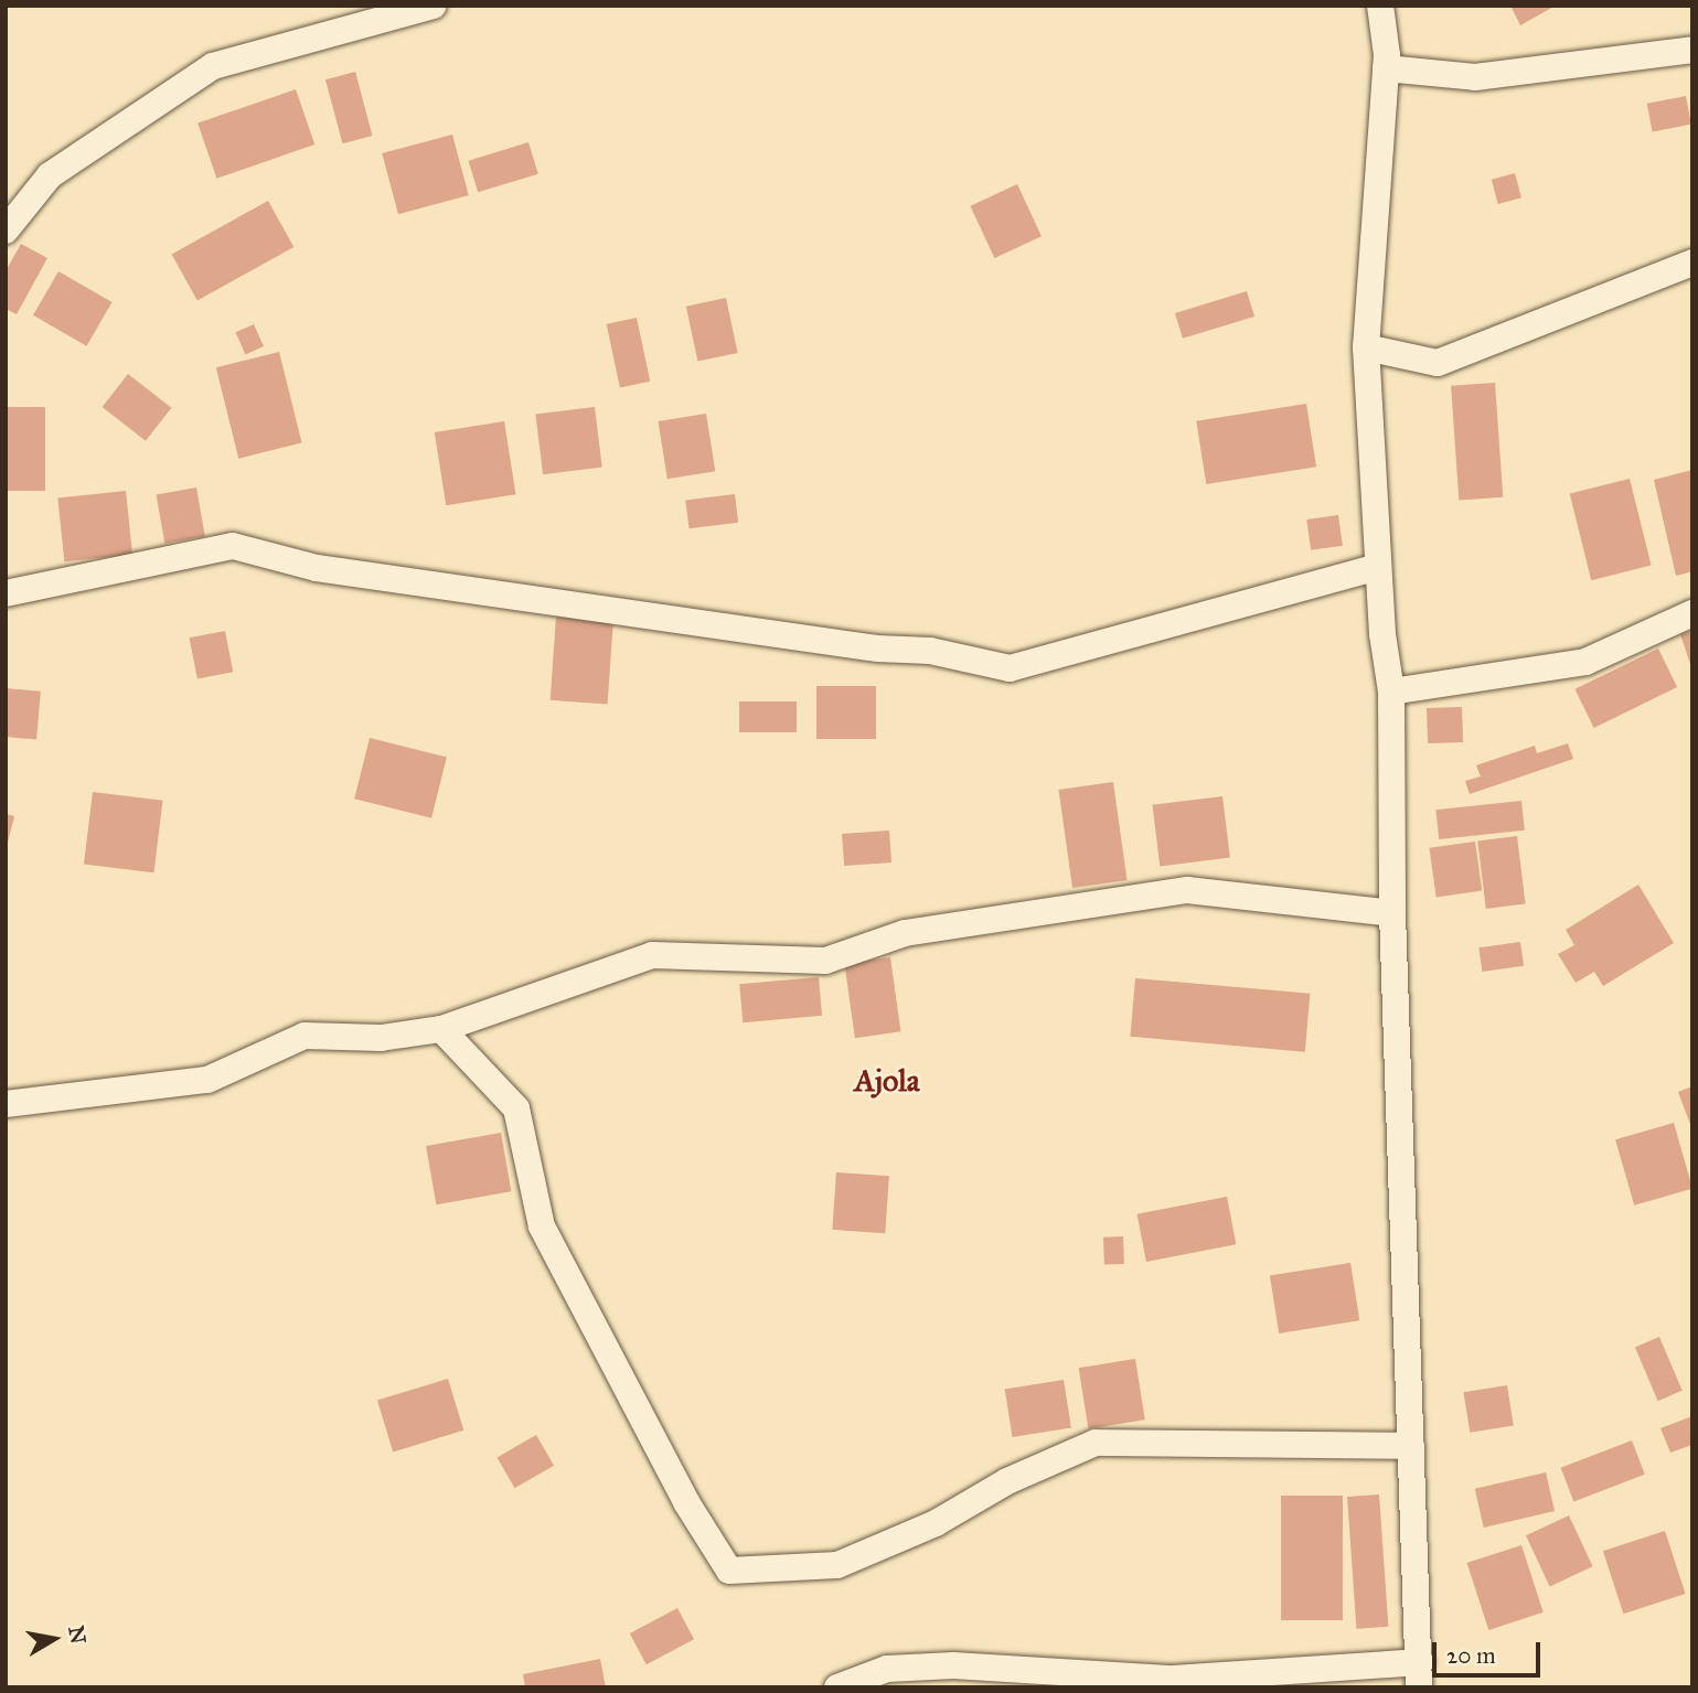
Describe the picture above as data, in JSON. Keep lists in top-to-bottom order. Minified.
{"districts":["Ajola"],"scale_bar":"20 m","north":"right"}
